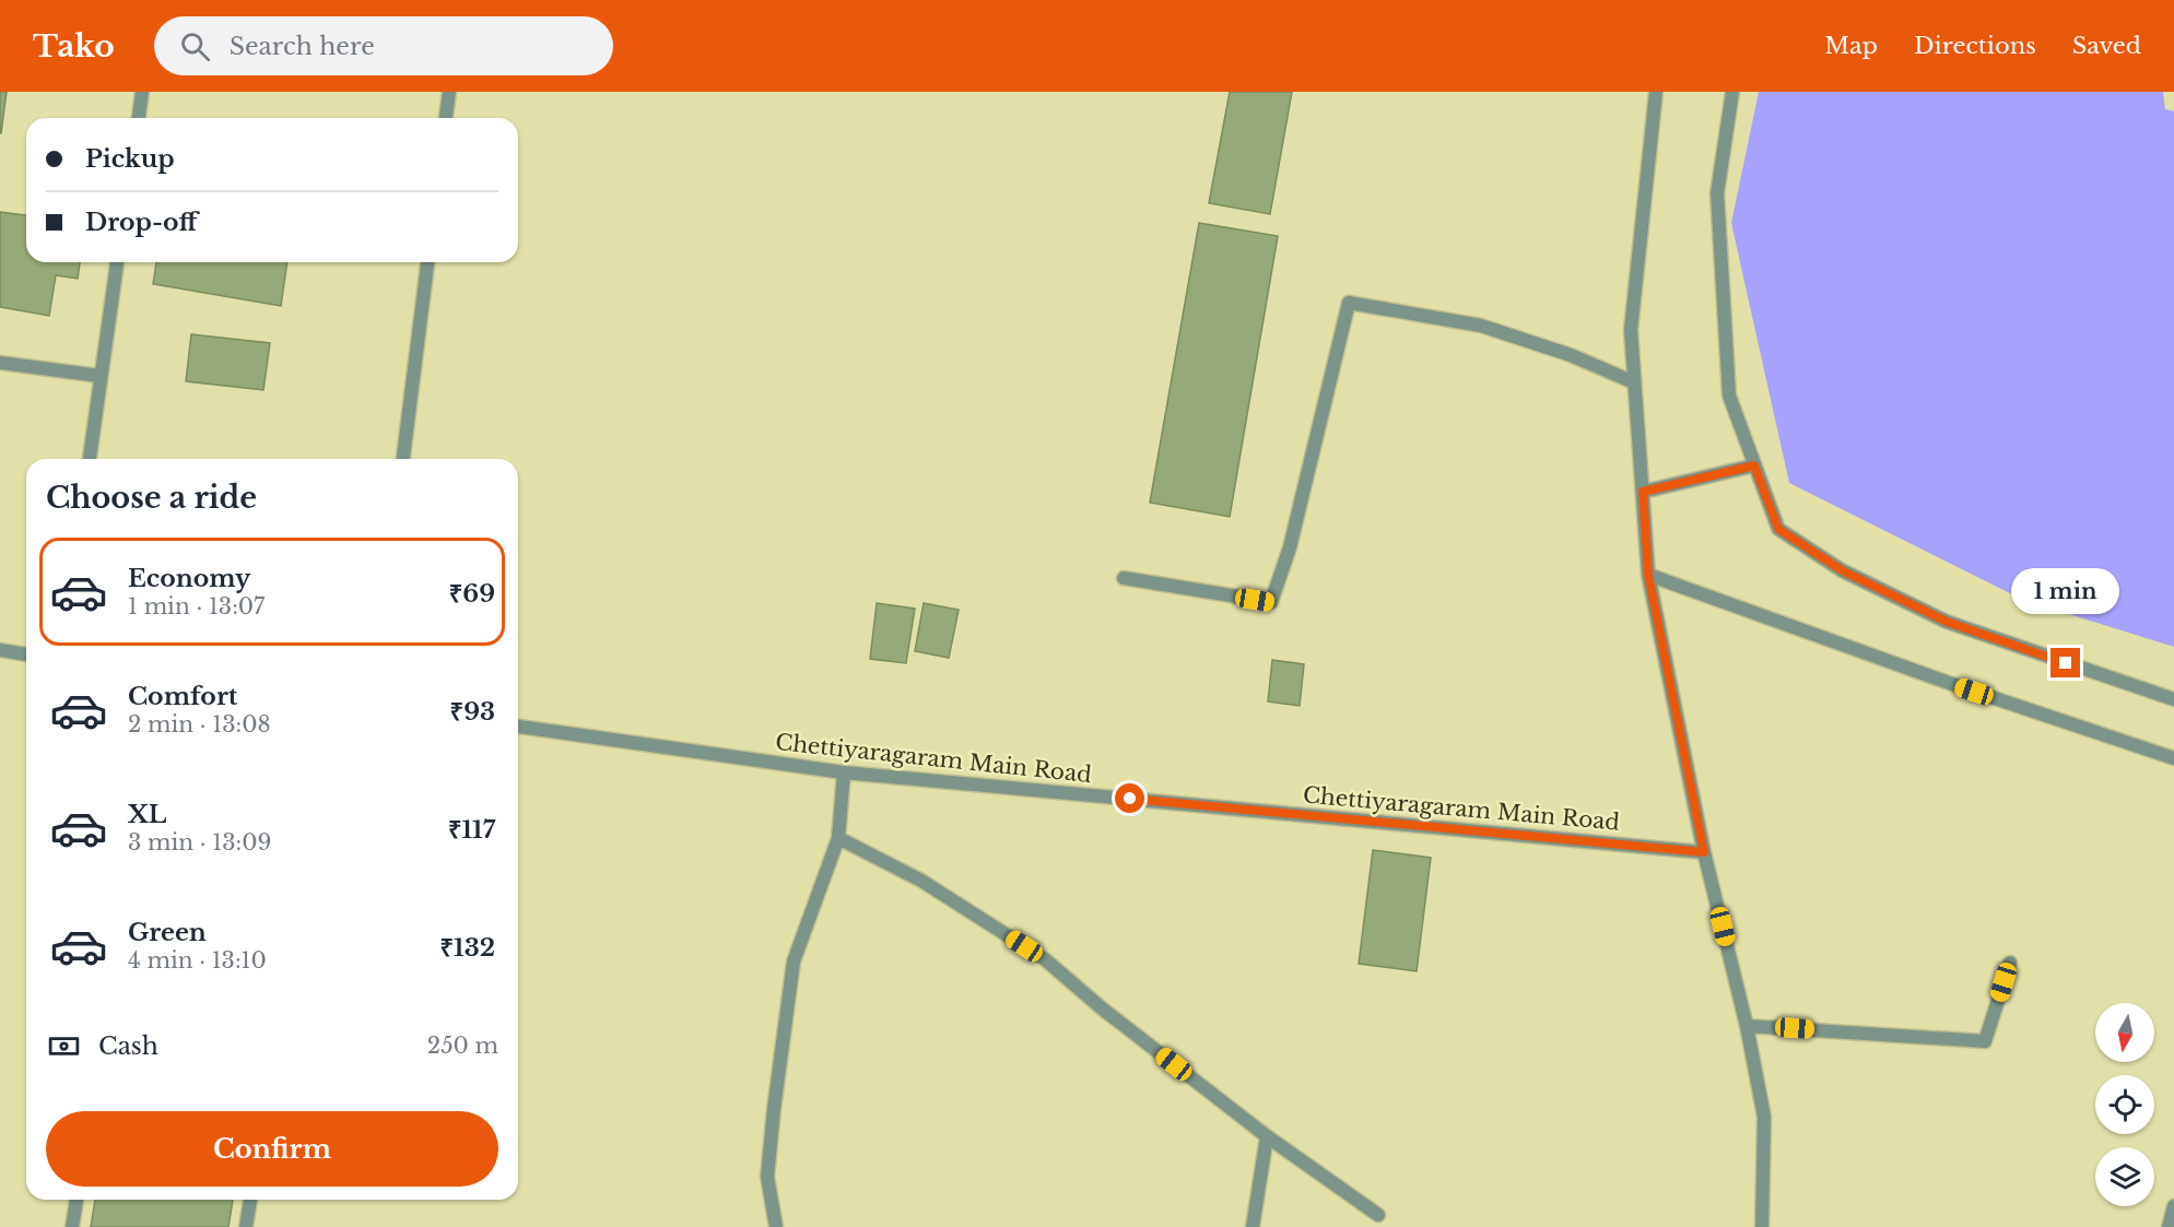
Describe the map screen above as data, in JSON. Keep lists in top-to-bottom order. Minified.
{"streets":{"street":["Chettiyaragaram Main Road"]},"north":"bottom","page":{"header":"Tako","search":"Search here","nav":["Map","Directions","Saved"],"banner":["Pickup","Drop-off"],"heading":"Choose a ride","list":[{"name":"Economy","note":"1 min · 13:07","value":"₹69"},{"name":"Comfort","note":"2 min · 13:08","value":"₹93"},{"name":"XL","note":"3 min · 13:09","value":"₹117"},{"name":"Green","note":"4 min · 13:10","value":"₹132"}],"bubble":"1 min","pay":["Cash","250 m"],"buttons":"Confirm"}}
